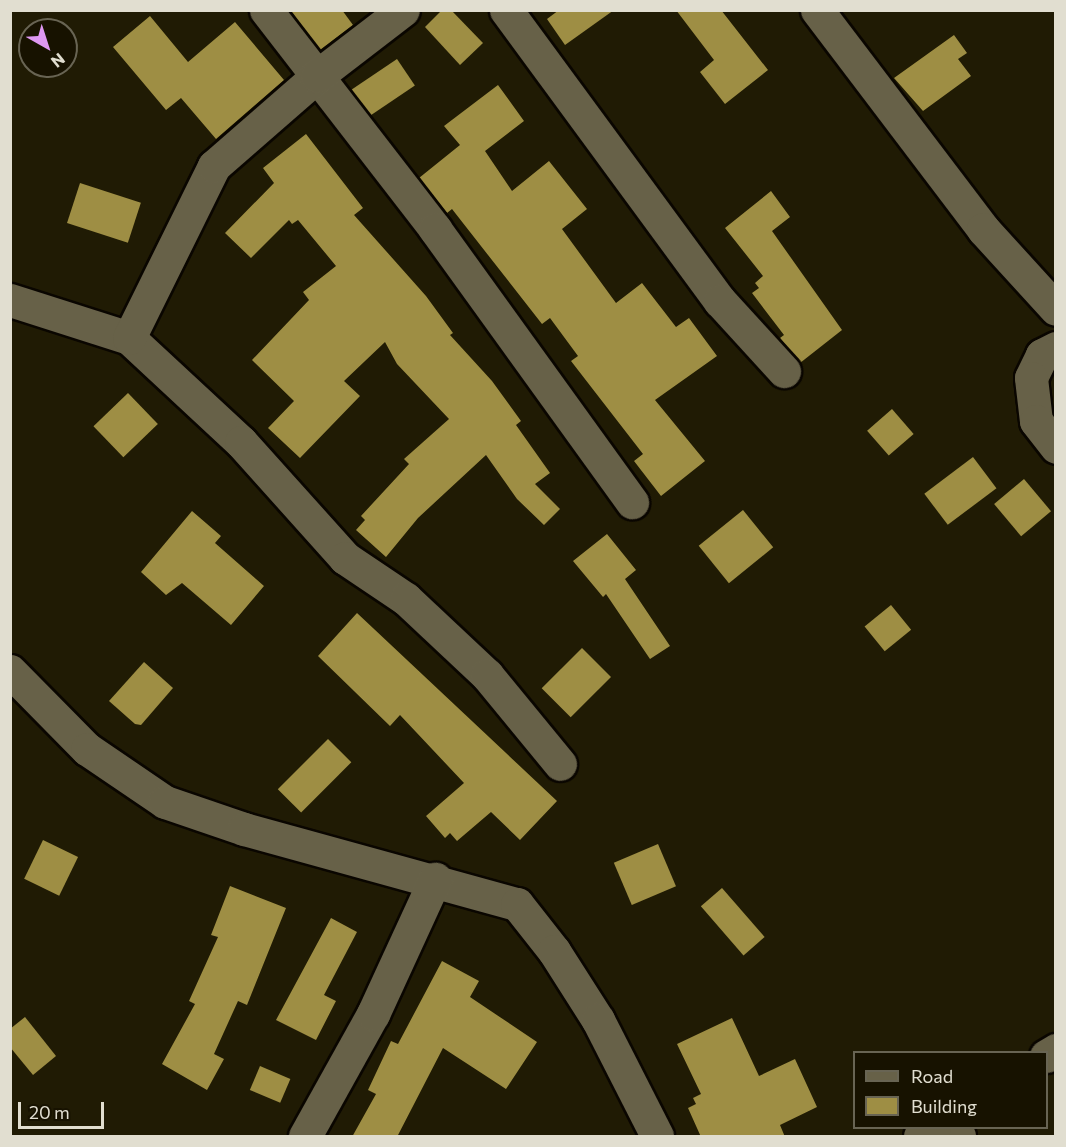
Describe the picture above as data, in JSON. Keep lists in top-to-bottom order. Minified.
{"legend":["Road","Building"],"scale_bar":"20 m","north":"bottom right"}
